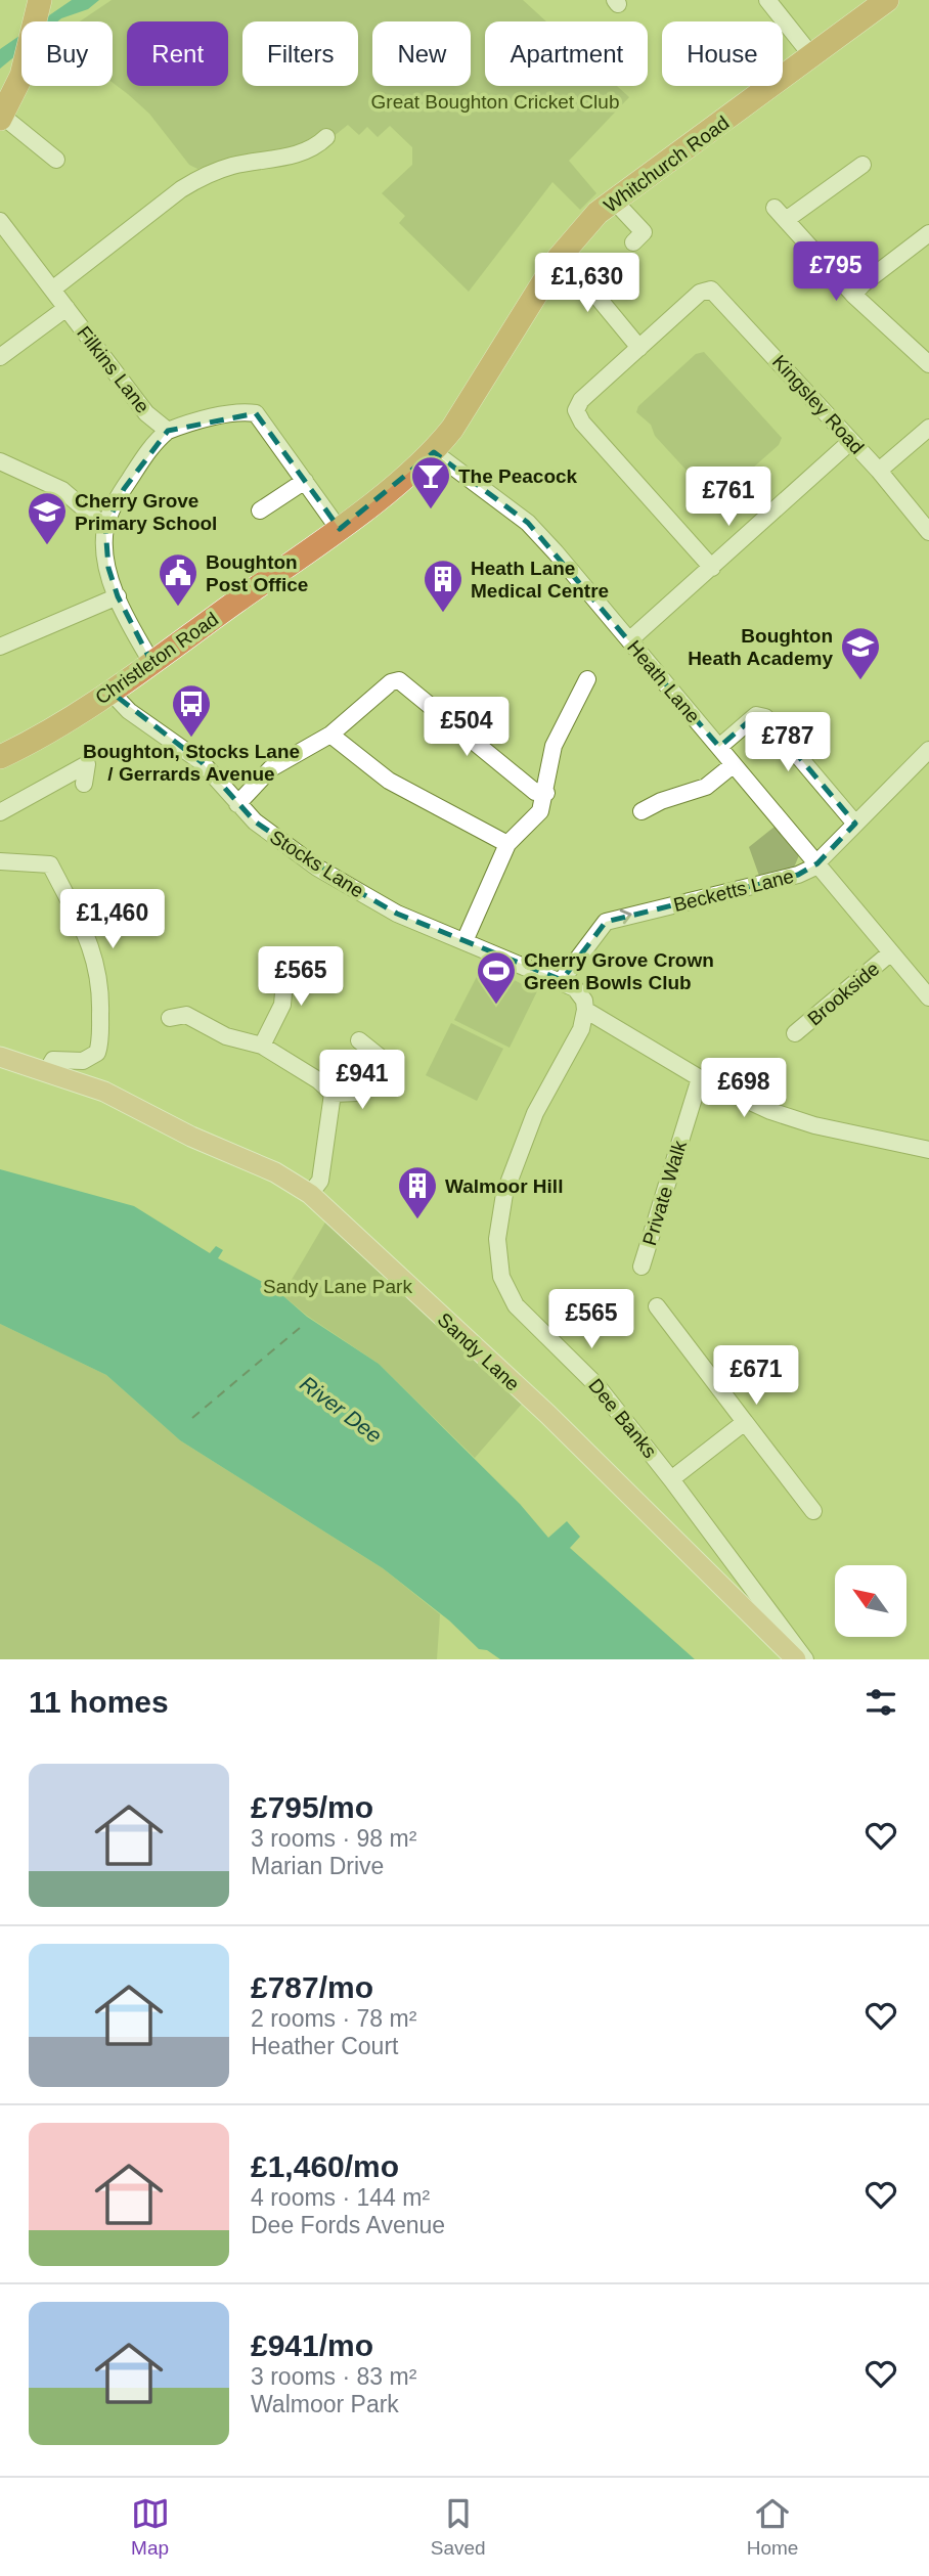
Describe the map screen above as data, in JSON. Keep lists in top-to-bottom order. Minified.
{"streets":{"highway":["Whitchurch Road","Christleton Road"],"main road":["Sandy Lane"],"street":["Filkins Lane","Kingsley Road","Heath Lane","Stocks Lane","Becketts Lane","Brookside","Private Walk","Dee Banks"]},"crossings":[["Whitchurch Road","Christleton Road"],["Christleton Road","Heath Lane"],["Christleton Road","Stocks Lane"],["Heath Lane","Becketts Lane"],["Heath Lane","Brookside"],["Stocks Lane","Becketts Lane"]],"water":["River Dee"],"parks":["Great Boughton Cricket Club","Sandy Lane Park"],"places":{"bar":["The Peacock"],"school or university":["Cherry Grove Primary School","Boughton Heath Academy"],"public building":["Boughton Post Office"],"building":["Heath Lane Medical Centre","Walmoor Hill"],"bus stop":["Boughton, Stocks Lane / Gerrards Avenue"],"sports":["Cherry Grove Crown Green Bowls Club"]},"north":"top left","page":{"chip":["Buy","Rent","Filters","New","Apartment","House"],"price":["£795","£1,630","£761","£504","£787","£1,460","£565","£941","£698","£565","£671"],"heading":"11 homes","list":[{"name":"£795/mo","note":"3 rooms · 98 m² · Marian Drive"},{"name":"£787/mo","note":"2 rooms · 78 m² · Heather Court"},{"name":"£1,460/mo","note":"4 rooms · 144 m² · Dee Fords Avenue"},{"name":"£941/mo","note":"3 rooms · 83 m² · Walmoor Park"}],"tabs":["Map","Saved","Home"]}}
